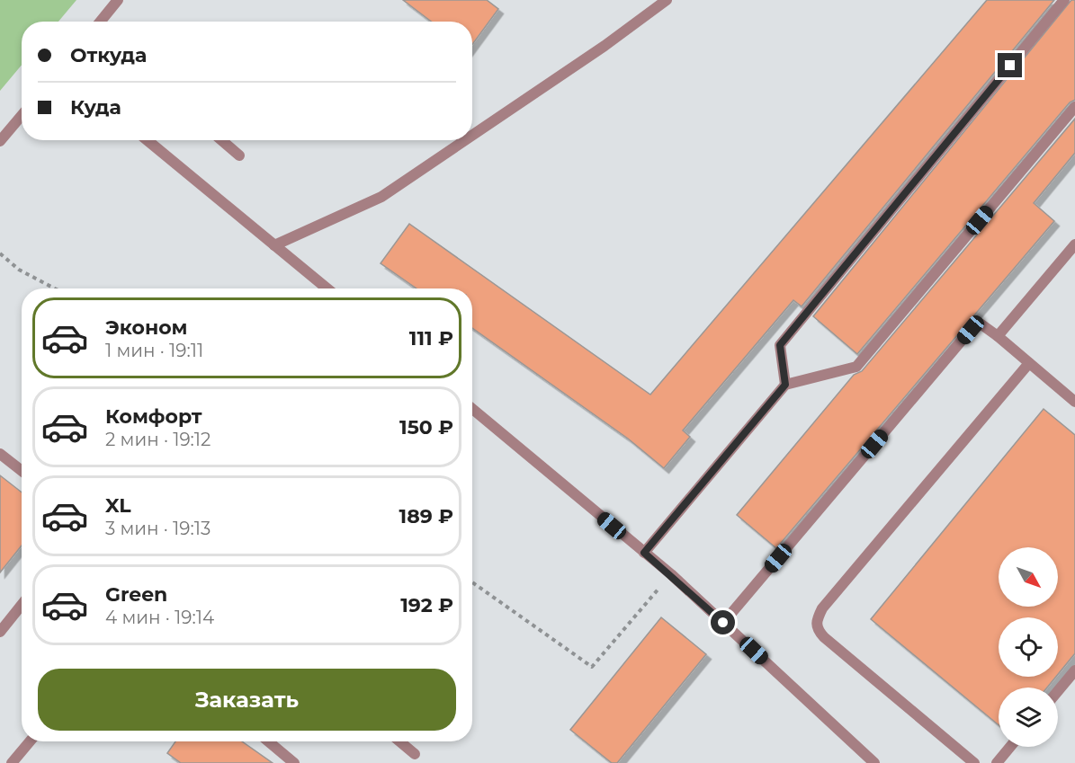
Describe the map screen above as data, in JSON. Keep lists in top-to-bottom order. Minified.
{"north":"bottom right","page":{"banner":["Откуда","Куда"],"list":[{"name":"Эконом","note":"1 мин · 19:11","value":"111 ₽"},{"name":"Комфорт","note":"2 мин · 19:12","value":"150 ₽"},{"name":"XL","note":"3 мин · 19:13","value":"189 ₽"},{"name":"Green","note":"4 мин · 19:14","value":"192 ₽"}],"buttons":"Заказать"}}
